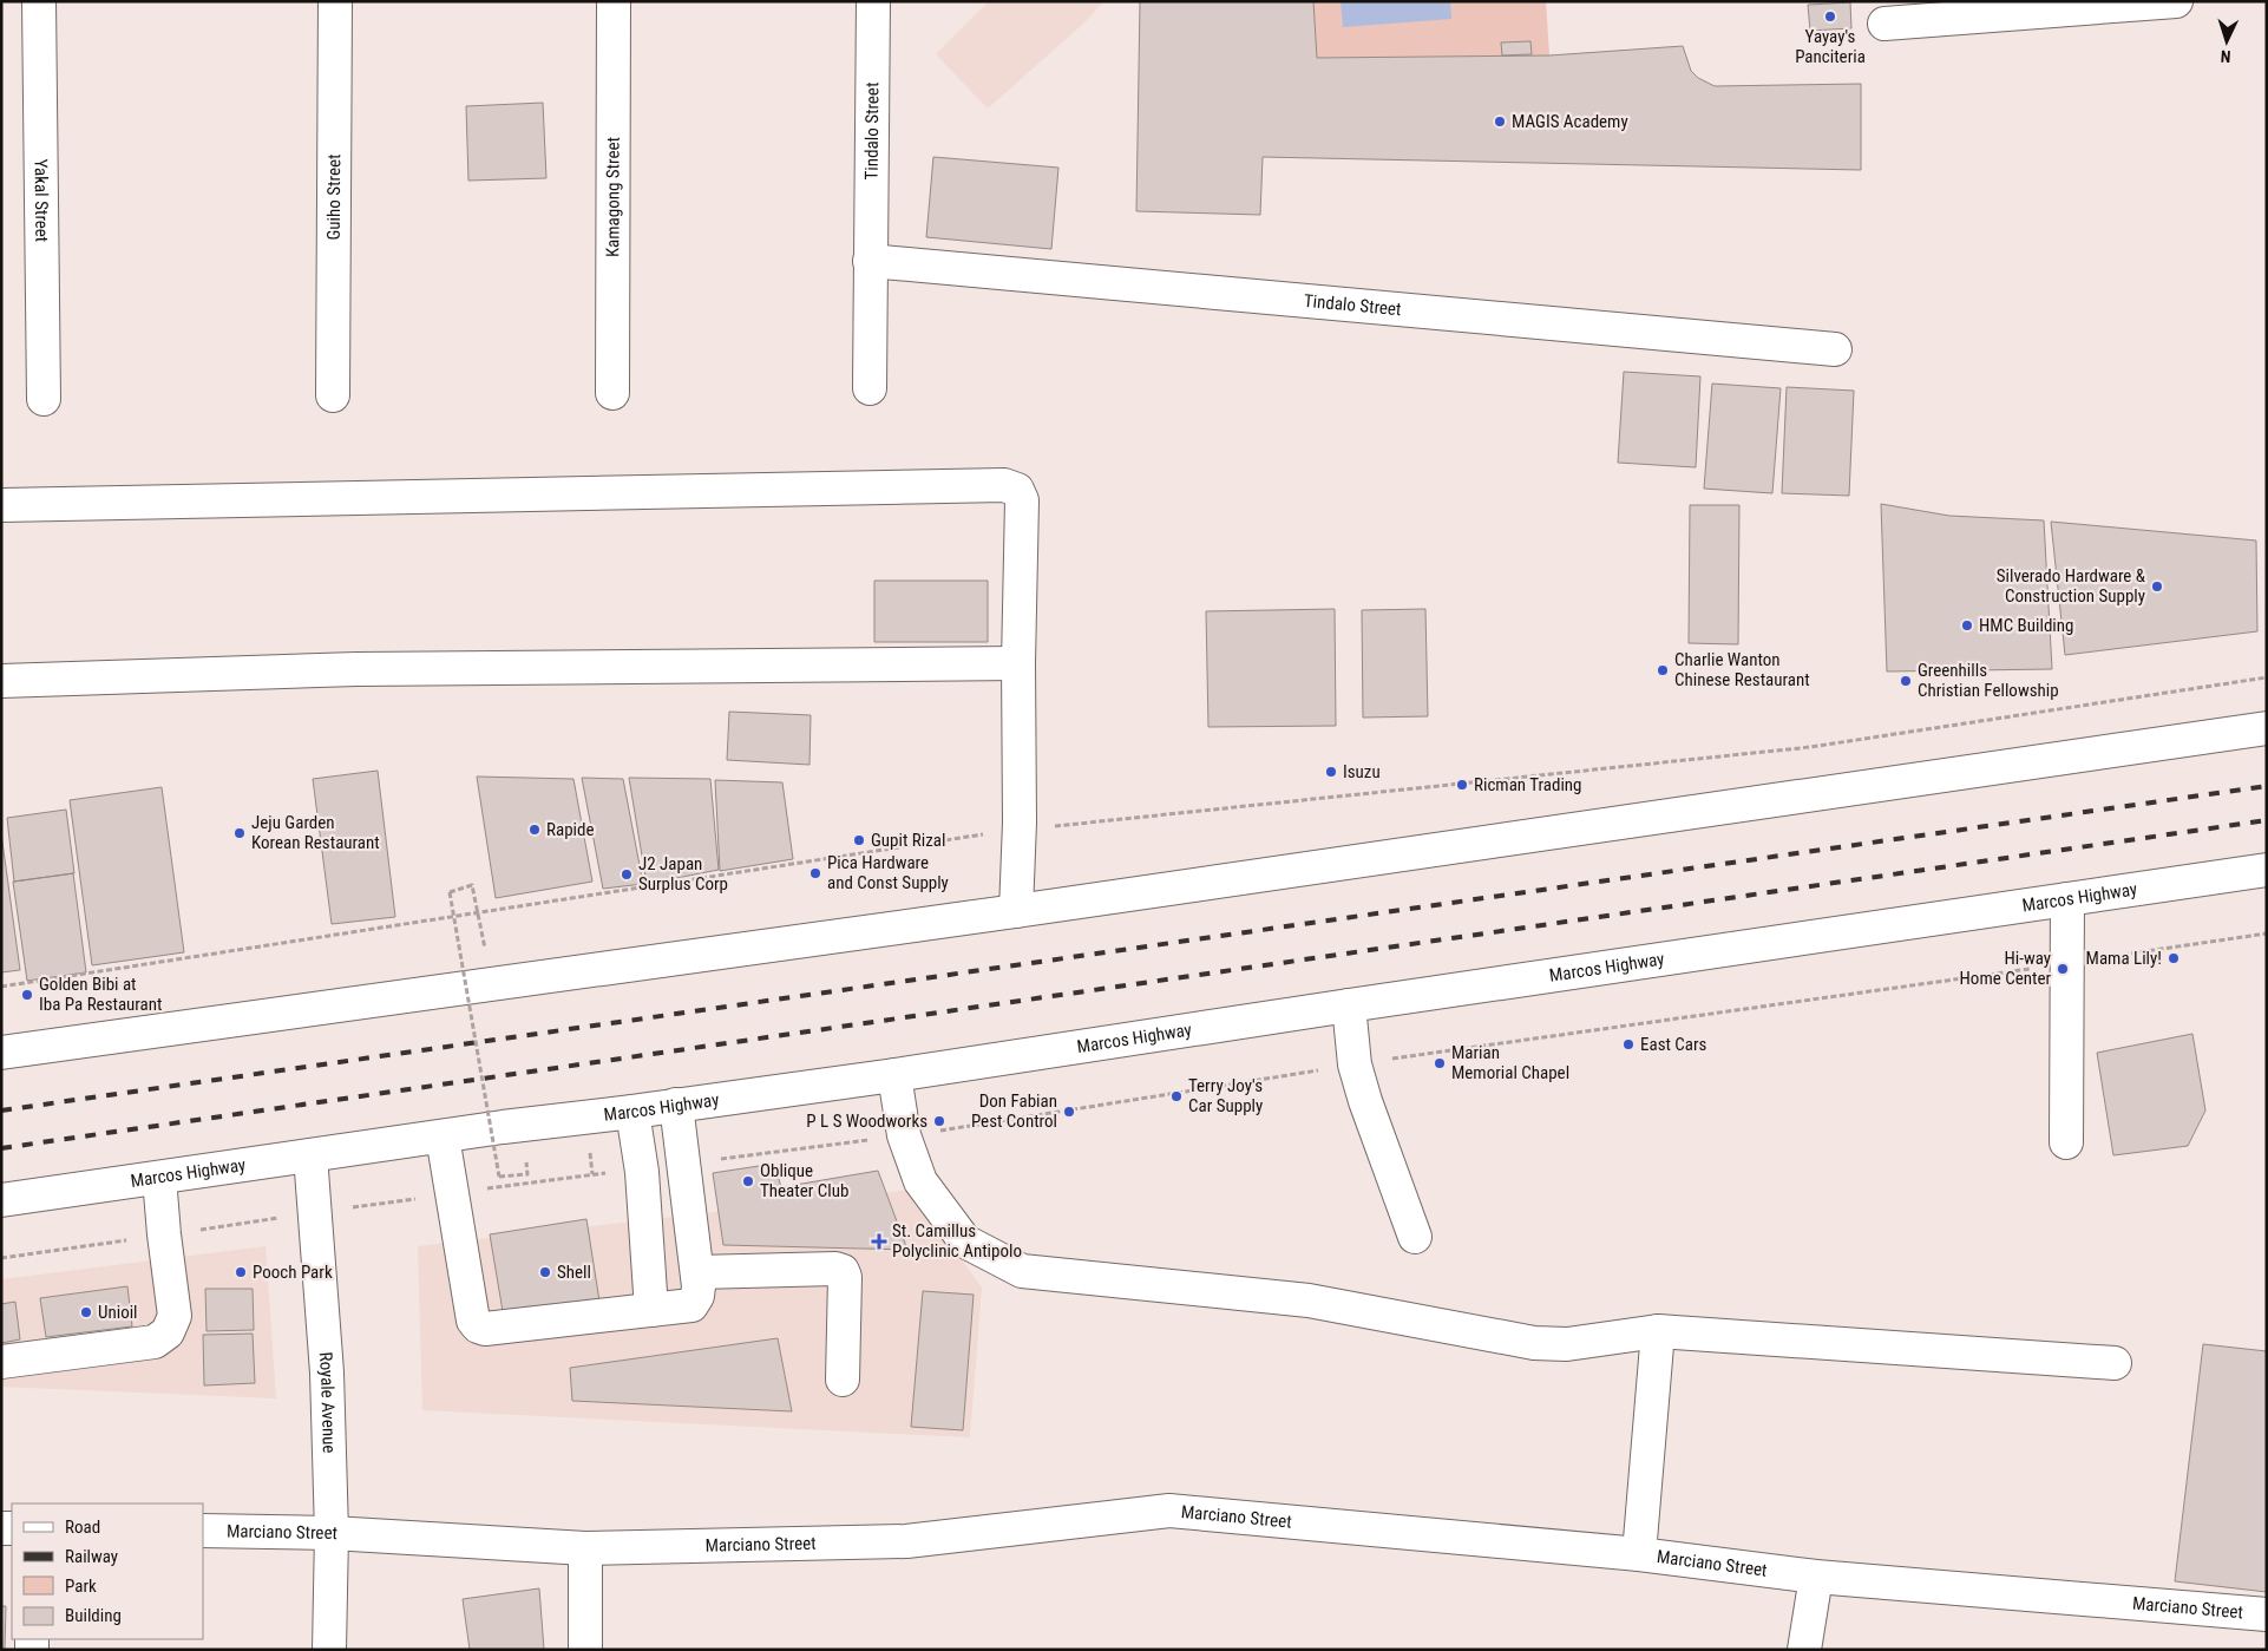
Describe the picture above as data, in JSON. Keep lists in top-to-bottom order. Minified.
{"streets":{"street":["Tindalo Street","Kamagong Street","Guiho Street","Yakal Street","Marcos Highway","Royale Avenue","Marciano Street"]},"crossings":[["Marcos Highway","Royale Avenue"],["Royale Avenue","Marciano Street"]],"places":{"other":["Yayay's Panciteria","MAGIS Academy","Silverado Hardware & Construction Supply","HMC Building","Charlie Wanton Chinese Restaurant","Greenhills Christian Fellowship","Isuzu","Ricman Trading","Rapide","Jeju Garden Korean Restaurant","Gupit Rizal","Pica Hardware and Const Supply","J2 Japan Surplus Corp","Mama Lily!","Hi-way Home Center","Golden Bibi at Iba Pa Restaurant","East Cars","Marian Memorial Chapel","Terry Joy's Car Supply","Don Fabian Pest Control","P L S Woodworks","Oblique Theater Club","Pooch Park","Shell","Unioil"],"health":["St. Camillus Polyclinic Antipolo"]},"legend":["Road","Railway","Park","Building"],"north":"bottom"}
